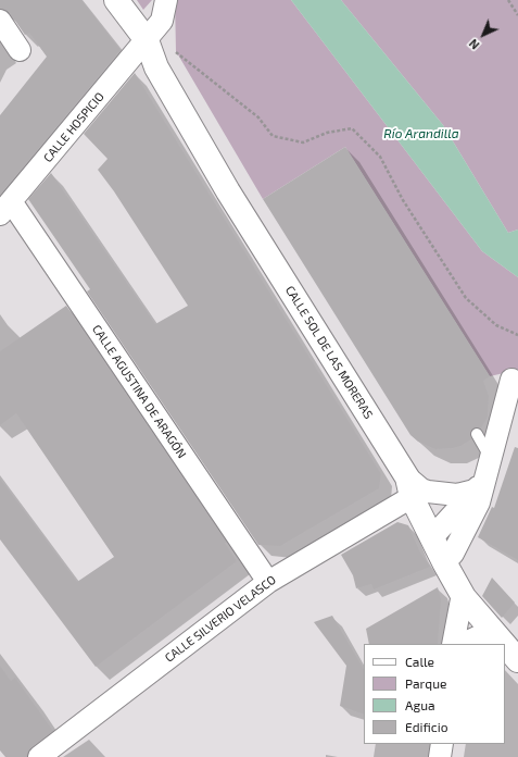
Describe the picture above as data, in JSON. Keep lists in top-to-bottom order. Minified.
{"streets":{"street":["CALLE HOSPICIO","CALLE SOL DE LAS MORERAS","CALLE AGUSTINA DE ARAGÓN","CALLE SILVERIO VELASCO"]},"crossings":[["CALLE HOSPICIO","CALLE SOL DE LAS MORERAS"],["CALLE HOSPICIO","CALLE AGUSTINA DE ARAGÓN"],["CALLE SOL DE LAS MORERAS","CALLE SILVERIO VELASCO"],["CALLE AGUSTINA DE ARAGÓN","CALLE SILVERIO VELASCO"]],"water":["Río Arandilla"],"legend":["Calle","Parque","Agua","Edificio"],"north":"bottom left"}
